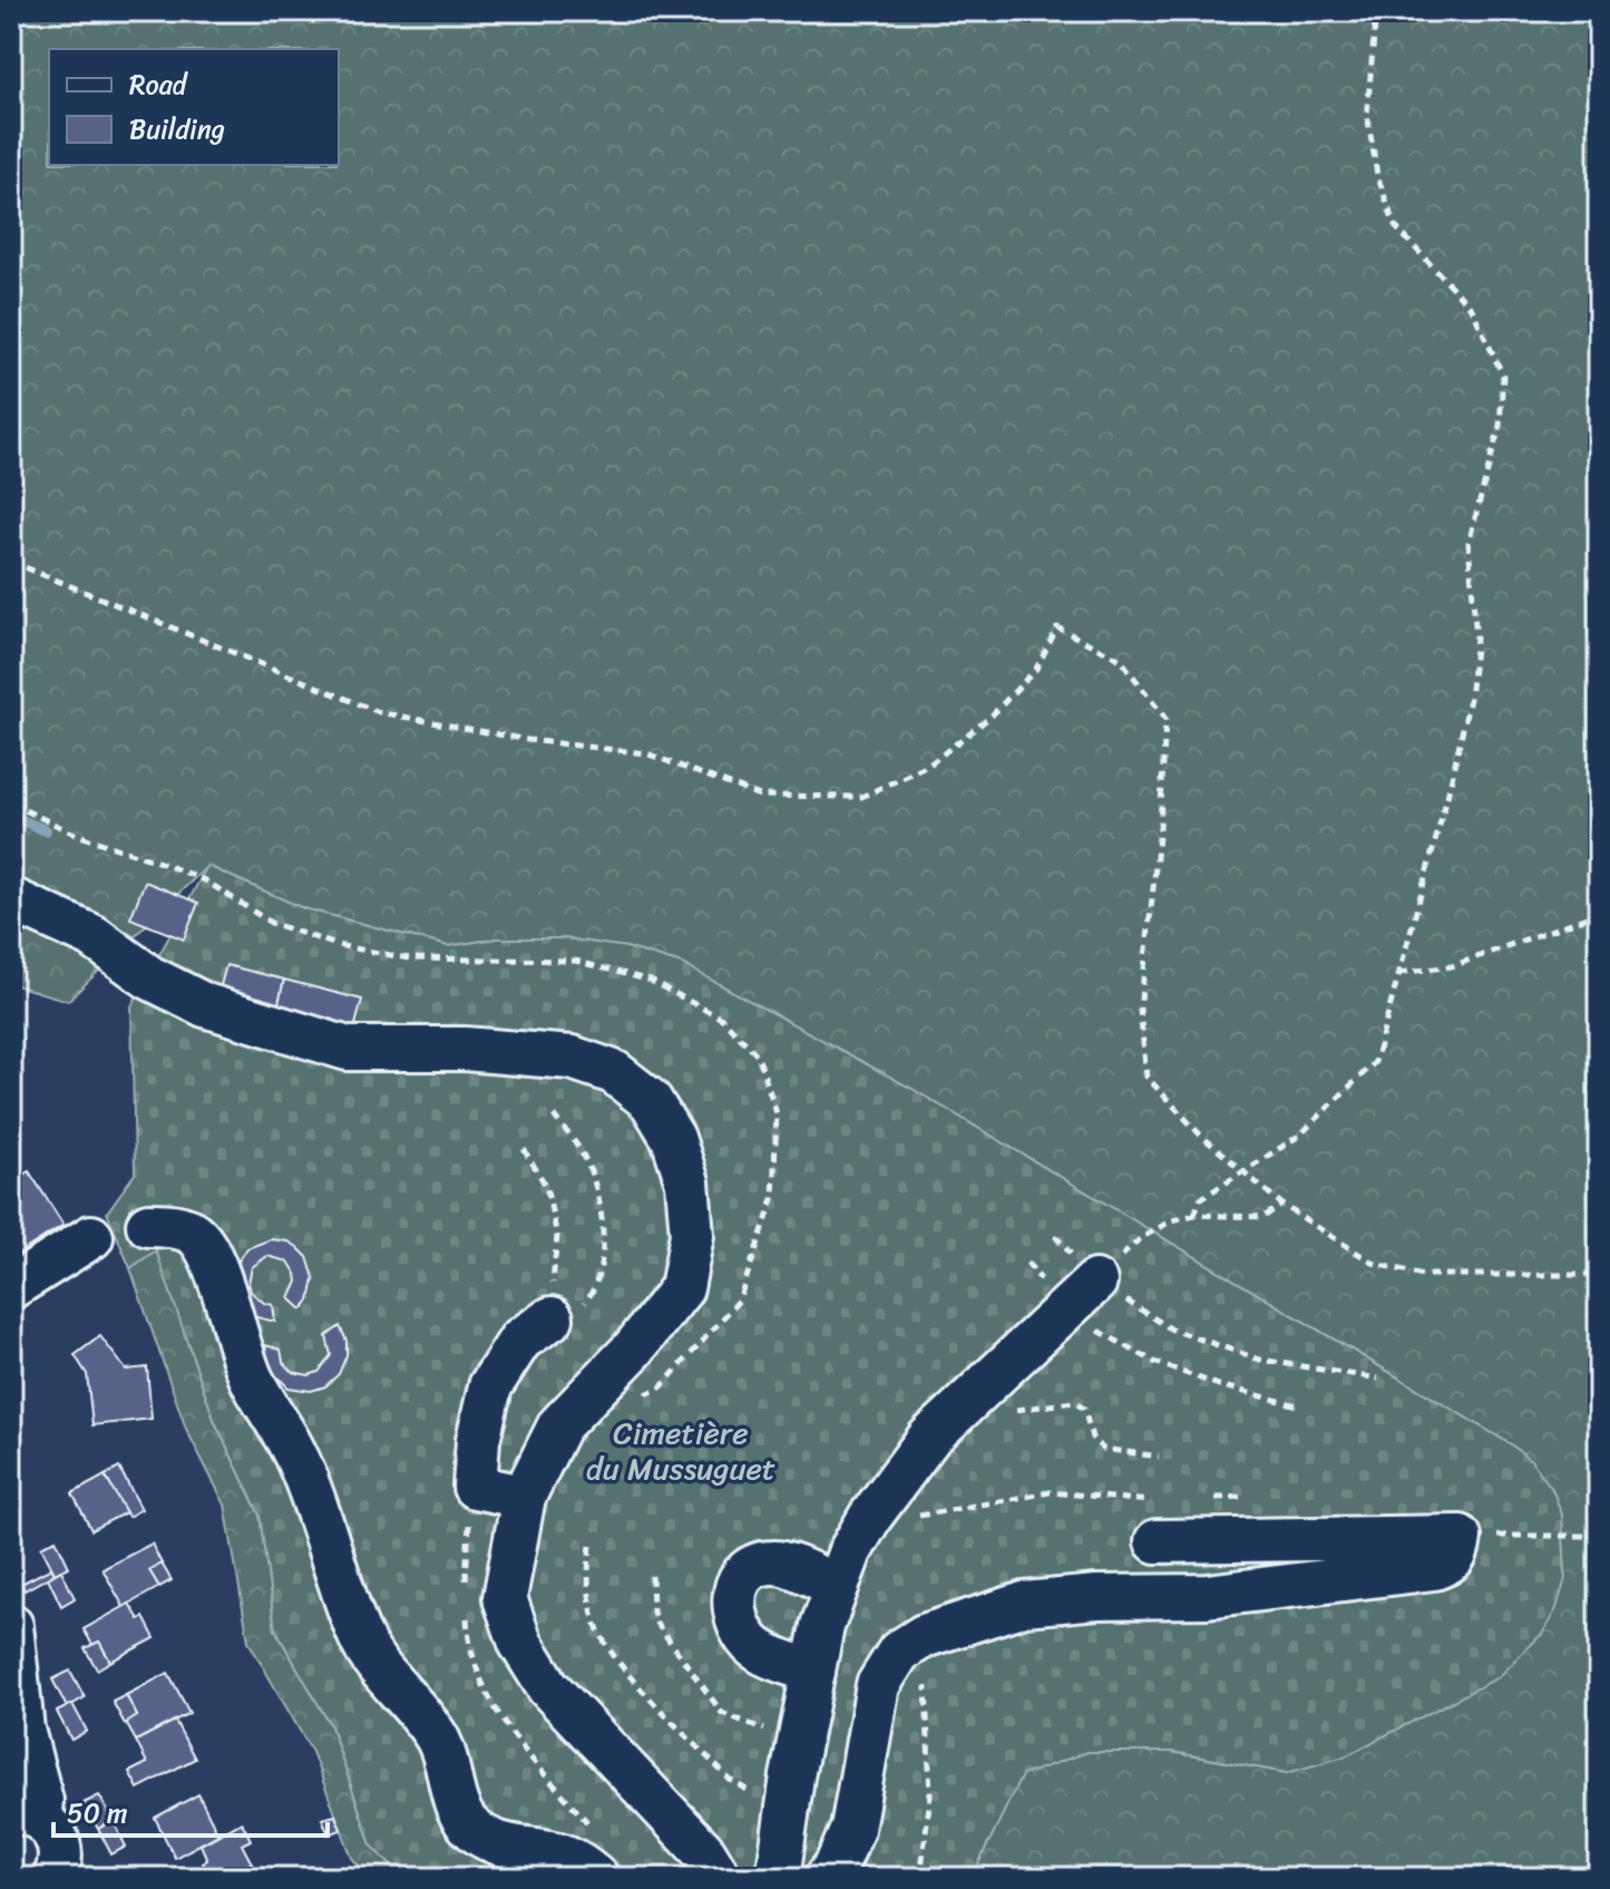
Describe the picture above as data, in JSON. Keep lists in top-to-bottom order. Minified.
{"parks":["Cimetière du Mussuguet"],"legend":["Road","Building"],"scale_bar":"50 m"}
